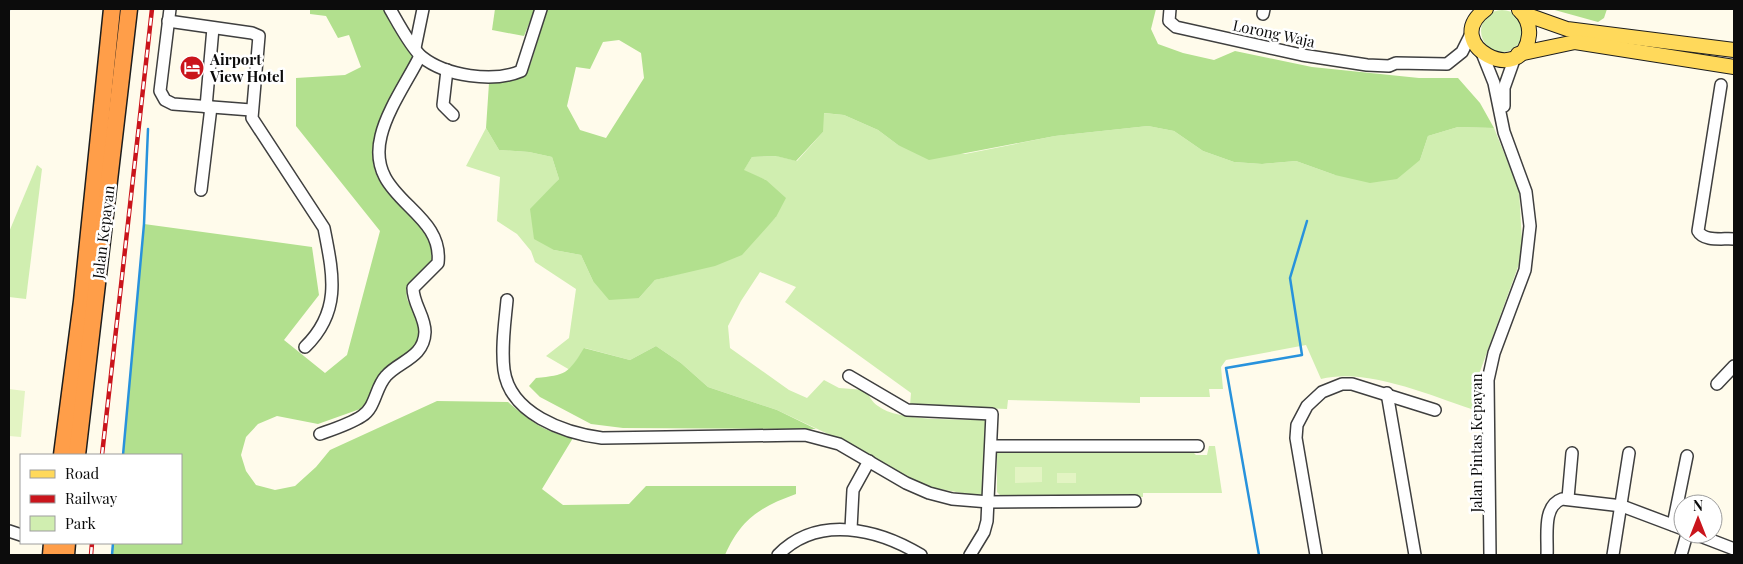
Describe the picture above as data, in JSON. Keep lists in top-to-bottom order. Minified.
{"streets":{"highway":["Jalan Kepayan"],"street":["Lorong Waja","Jalan Pintas Kepayan"]},"crossings":[["Lorong Waja","Jalan Pintas Kepayan"]],"places":{"hotel":["Airport View Hotel"]},"legend":["Road","Railway","Park"],"north":"top"}
